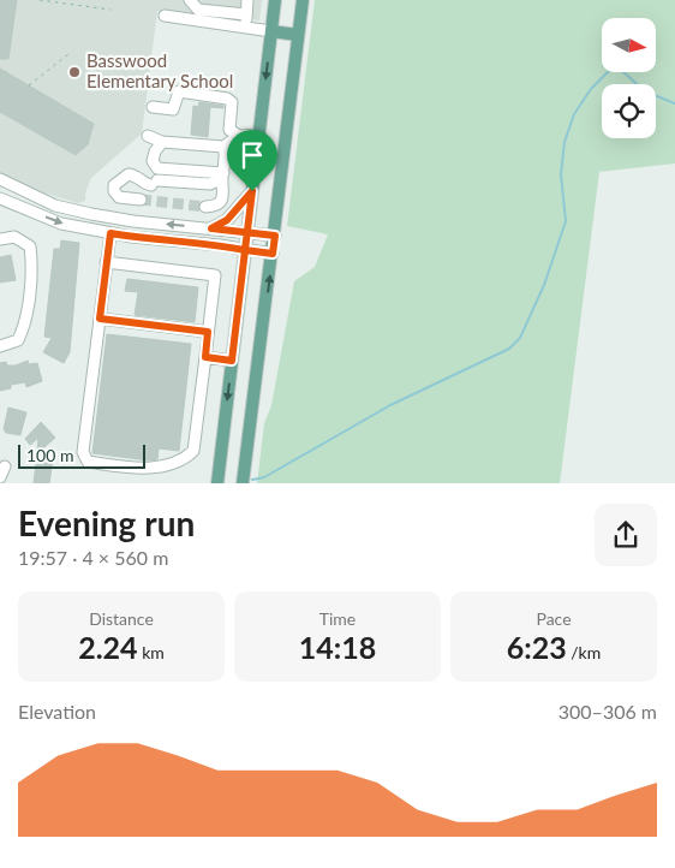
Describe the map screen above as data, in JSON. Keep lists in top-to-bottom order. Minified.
{"places":["Basswood Elementary School"],"scale_bar":"100 m","north":"right","page":{"scale":"100 m","heading":["Evening run","19:57 · 4 × 560 m"],"stats":[["Distance","2.24 km"],["Time","14:18"],["Pace","6:23 /km"]],"chart":["Elevation","300–306 m"]}}
